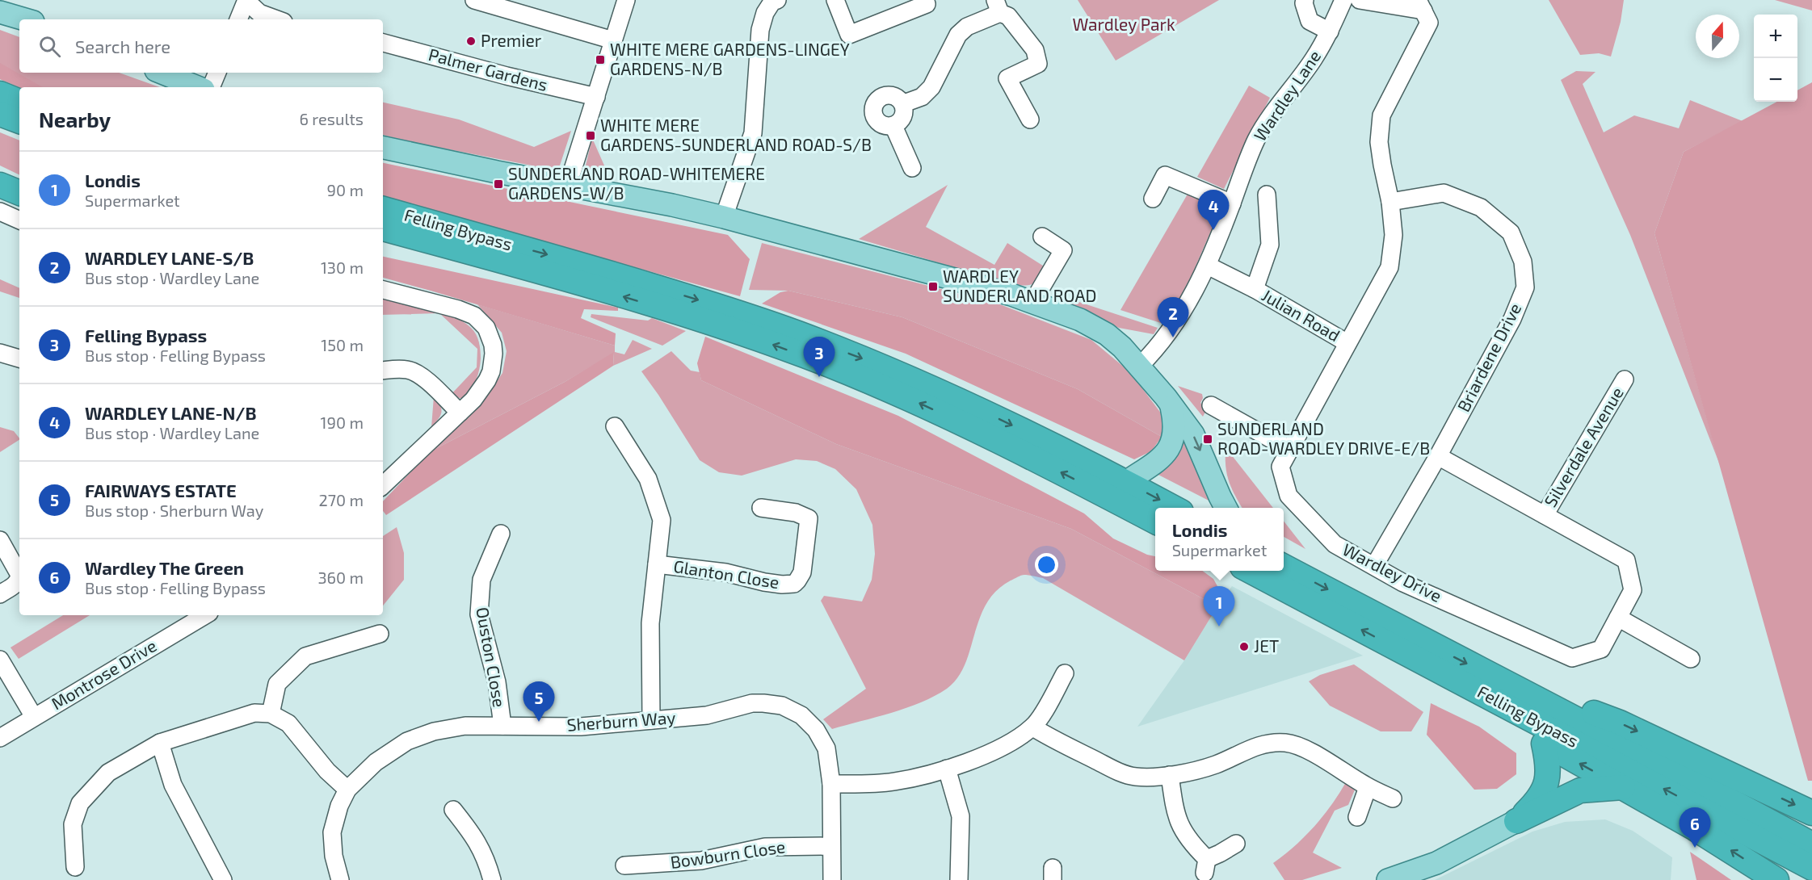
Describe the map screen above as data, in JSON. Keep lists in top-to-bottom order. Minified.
{"streets":{"highway":["Felling Bypass"],"street":["Palmer Gardens","Wardley Lane","Julian Road","Briardene Drive","Silverdale Avenue","Wardley Drive","Glanton Close","Ouston Close","Montrose Drive","Sherburn Way","Bowburn Close"]},"crossings":[["Wardley Lane","Julian Road"],["Julian Road","Wardley Drive"],["Briardene Drive","Wardley Drive"],["Silverdale Avenue","Wardley Drive"],["Glanton Close","Sherburn Way"],["Ouston Close","Sherburn Way"],["Sherburn Way","Bowburn Close"]],"parks":["Wardley Park"],"places":{"other":["Premier","JET"],"transit":["WHITE MERE GARDENS-LINGEY GARDENS-N/B","WHITE MERE GARDENS-SUNDERLAND ROAD-S/B","SUNDERLAND ROAD-WHITEMERE GARDENS-W/B","WARDLEY SUNDERLAND ROAD","SUNDERLAND ROAD-WARDLEY DRIVE-E/B"]},"north":"top","page":{"map_buttons":["+","−"],"search":"Search here","heading":["Nearby","6 results"],"list":[{"mark":"1","name":"Londis","note":"Supermarket","value":"90 m"},{"mark":"2","name":"WARDLEY LANE-S/B","note":"Bus stop · Wardley Lane","value":"130 m"},{"mark":"3","name":"Felling Bypass","note":"Bus stop · Felling Bypass","value":"150 m"},{"mark":"4","name":"WARDLEY LANE-N/B","note":"Bus stop · Wardley Lane","value":"190 m"},{"mark":"5","name":"FAIRWAYS ESTATE","note":"Bus stop · Sherburn Way","value":"270 m"},{"mark":"6","name":"Wardley The Green","note":"Bus stop · Felling Bypass","value":"360 m"}],"pins":["4","2","3","1","5","6"],"popup":["Londis","Supermarket"]}}
